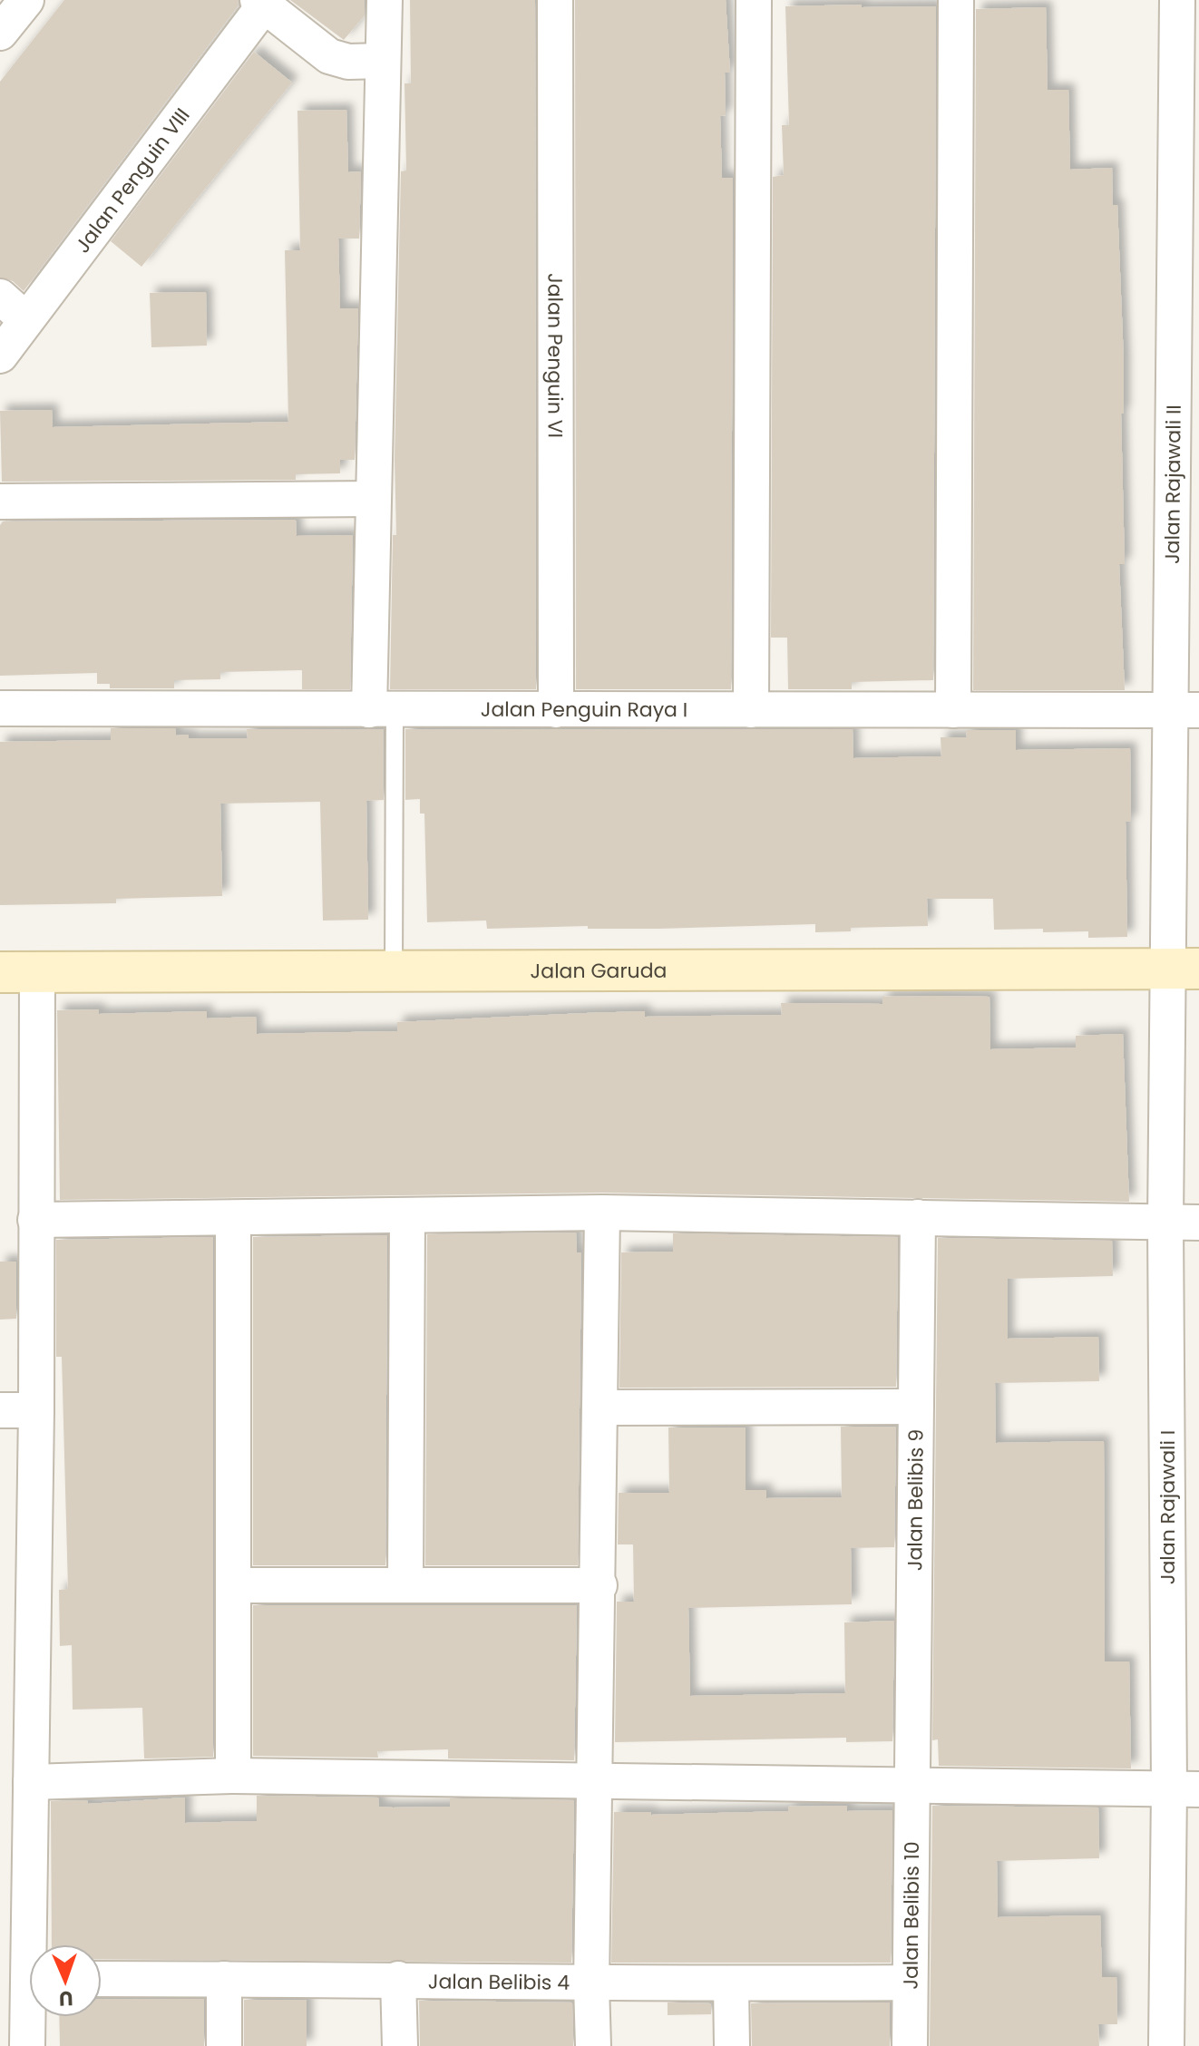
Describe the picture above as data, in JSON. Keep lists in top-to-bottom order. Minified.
{"streets":{"street":["Jalan Penguin VIII","Jalan Penguin VI","Jalan Rajawali II","Jalan Penguin Raya I","Jalan Garuda","Jalan Belibis 9","Jalan Rajawali I","Jalan Belibis 10","Jalan Belibis 4"]},"crossings":[["Jalan Penguin VI","Jalan Penguin Raya I"],["Jalan Rajawali II","Jalan Penguin Raya I"],["Jalan Rajawali II","Jalan Garuda"],["Jalan Rajawali II","Jalan Rajawali I"],["Jalan Garuda","Jalan Rajawali I"],["Jalan Belibis 9","Jalan Belibis 10"],["Jalan Belibis 10","Jalan Belibis 4"]],"north":"bottom"}
